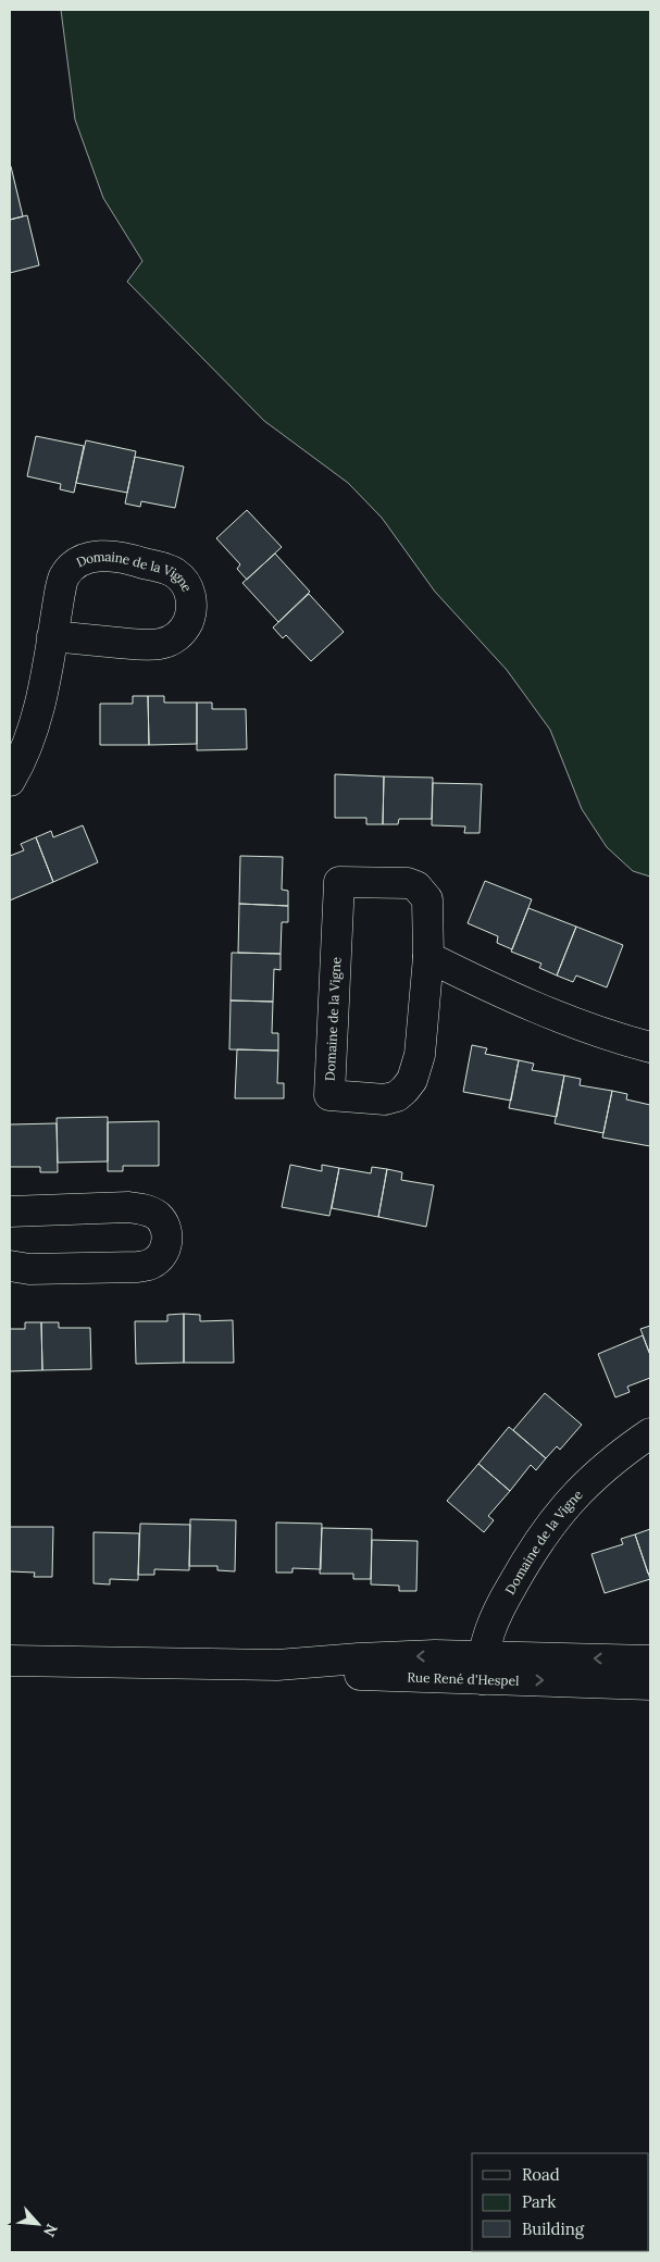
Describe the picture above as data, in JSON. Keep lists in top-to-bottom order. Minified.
{"streets":{"street":["Domaine de la Vigne","Rue René d'Hespel"]},"crossings":[["Domaine de la Vigne","Rue René d'Hespel"]],"legend":["Road","Park","Building"],"north":"bottom right"}
